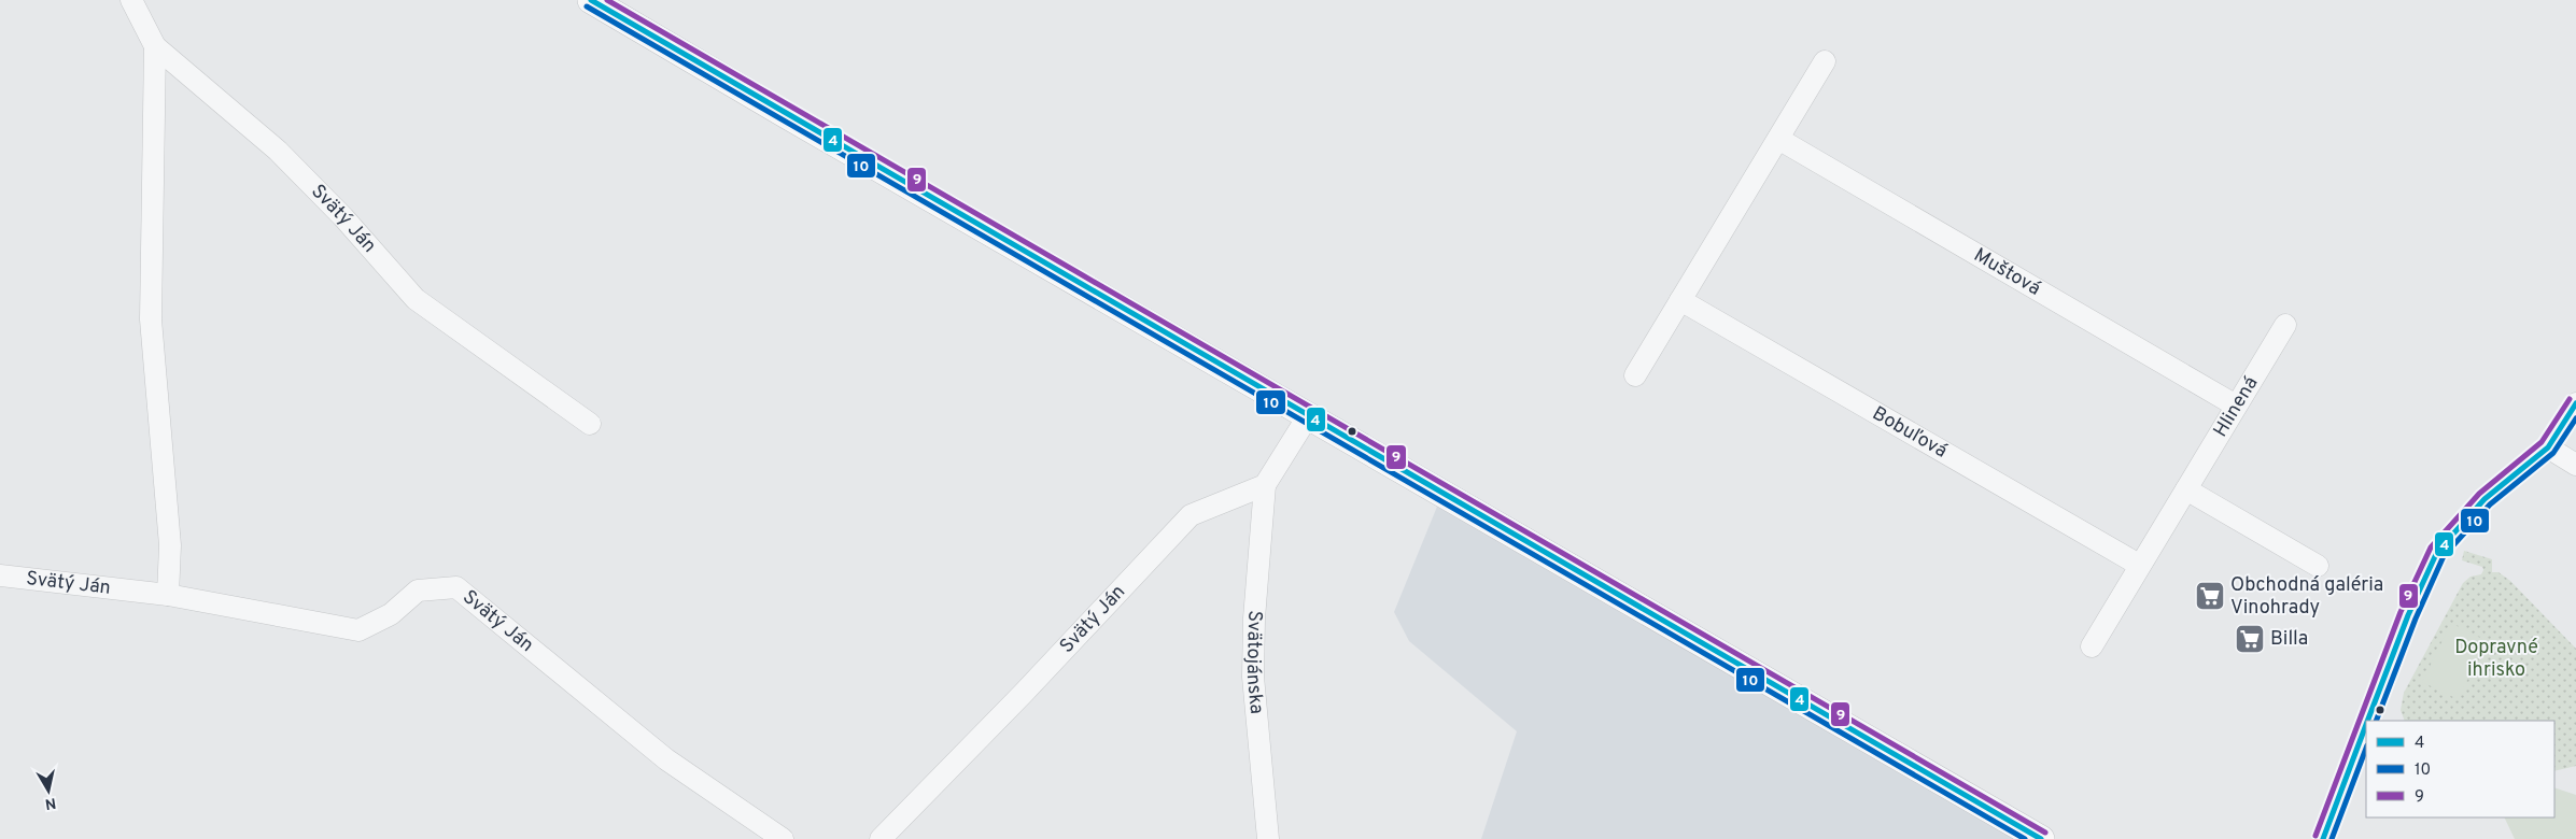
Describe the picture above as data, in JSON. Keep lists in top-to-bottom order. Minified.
{"streets":{"street":["Svätý Ján","Muštová","Hlinená","Bobuľová","Svätojánska"]},"crossings":[["Svätý Ján","Svätojánska"],["Muštová","Hlinená"],["Hlinená","Bobuľová"]],"parks":["Dopravné ihrisko"],"places":{"supermarket":["Obchodná galéria Vinohrady","Billa"]},"lines":["transit line 4","transit line 9","transit line 10"],"legend":["4","10","9"],"north":"bottom"}
